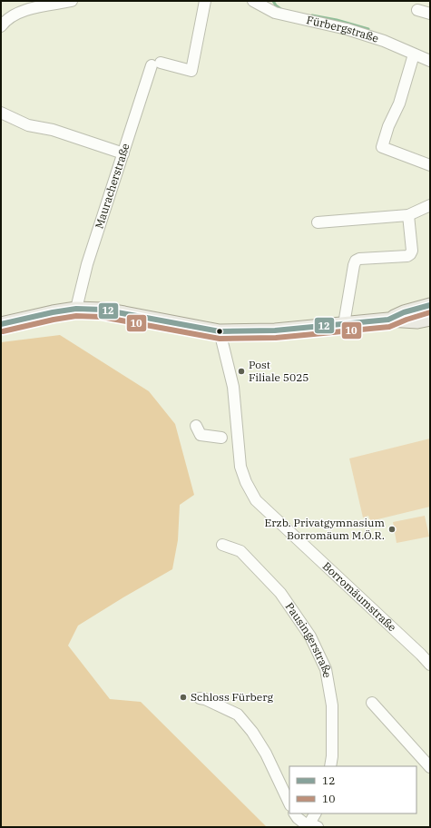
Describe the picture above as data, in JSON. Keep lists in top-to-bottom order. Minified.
{"streets":{"street":["Fürbergstraße","Mauracherstraße","Borromäumstraße","Pausingerstraße"]},"places":["Post Filiale 5025","Erzb. Privatgymnasium Borromäum M.Ö.R.","Schloss Fürberg"],"lines":["transit line 12","transit line 10"],"legend":["12","10"]}
